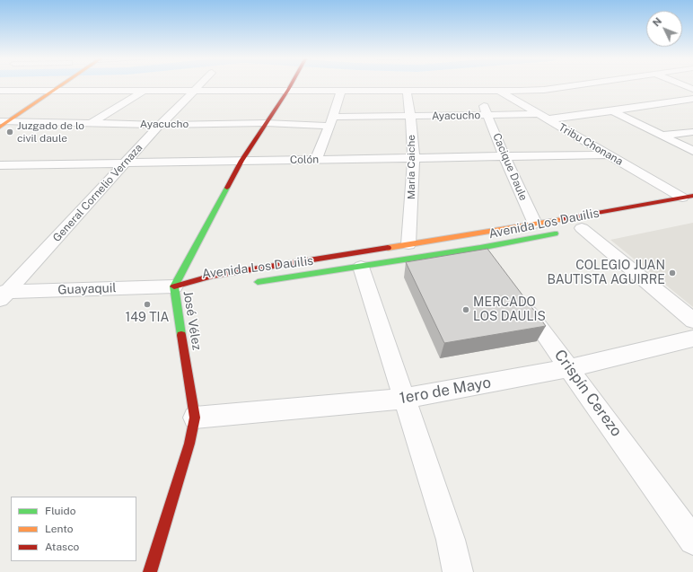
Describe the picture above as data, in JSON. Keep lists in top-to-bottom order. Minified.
{"streets":{"street":["Ayacucho","Tribu Chonana","Colón","María Caiche","Cacique Daule","General Cornelio Vernaza","Avenida Los Dauilis","Guayaquil","José Vélez","1ero de Mayo","Crispín Cerezo"]},"crossings":[["Ayacucho","Tribu Chonana"],["Ayacucho","María Caiche"],["Ayacucho","Cacique Daule"],["Ayacucho","General Cornelio Vernaza"],["Ayacucho","José Vélez"],["Tribu Chonana","Colón"],["Tribu Chonana","Avenida Los Dauilis"],["Colón","María Caiche"],["Colón","Cacique Daule"],["Colón","General Cornelio Vernaza"],["Colón","José Vélez"],["María Caiche","Avenida Los Dauilis"],["Cacique Daule","Avenida Los Dauilis"],["General Cornelio Vernaza","Guayaquil"],["Avenida Los Dauilis","Guayaquil"],["Avenida Los Dauilis","José Vélez"],["Guayaquil","José Vélez"],["José Vélez","1ero de Mayo"],["1ero de Mayo","Crispín Cerezo"]],"places":["Juzgado de lo civil daule","COLEGIO JUAN BAUTISTA AGUIRRE","149 TIA","MERCADO LOS DAULIS"],"legend":["Fluido","Lento","Atasco"],"north":"top left"}
